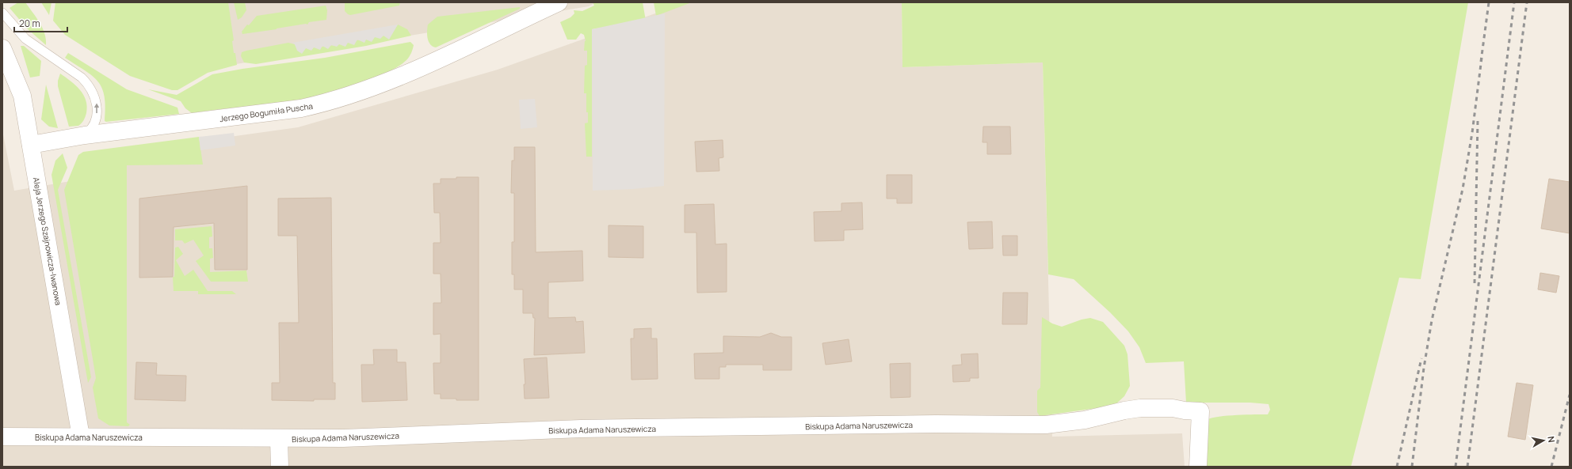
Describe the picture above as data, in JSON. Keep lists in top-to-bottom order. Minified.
{"streets":{"street":["Jerzego Bogumiła Puscha","Aleja Jerzego Szajnowicza-Iwanowa","Biskupa Adama Naruszewicza"]},"crossings":[["Jerzego Bogumiła Puscha","Aleja Jerzego Szajnowicza-Iwanowa"],["Aleja Jerzego Szajnowicza-Iwanowa","Biskupa Adama Naruszewicza"]],"scale_bar":"20 m","north":"right"}
